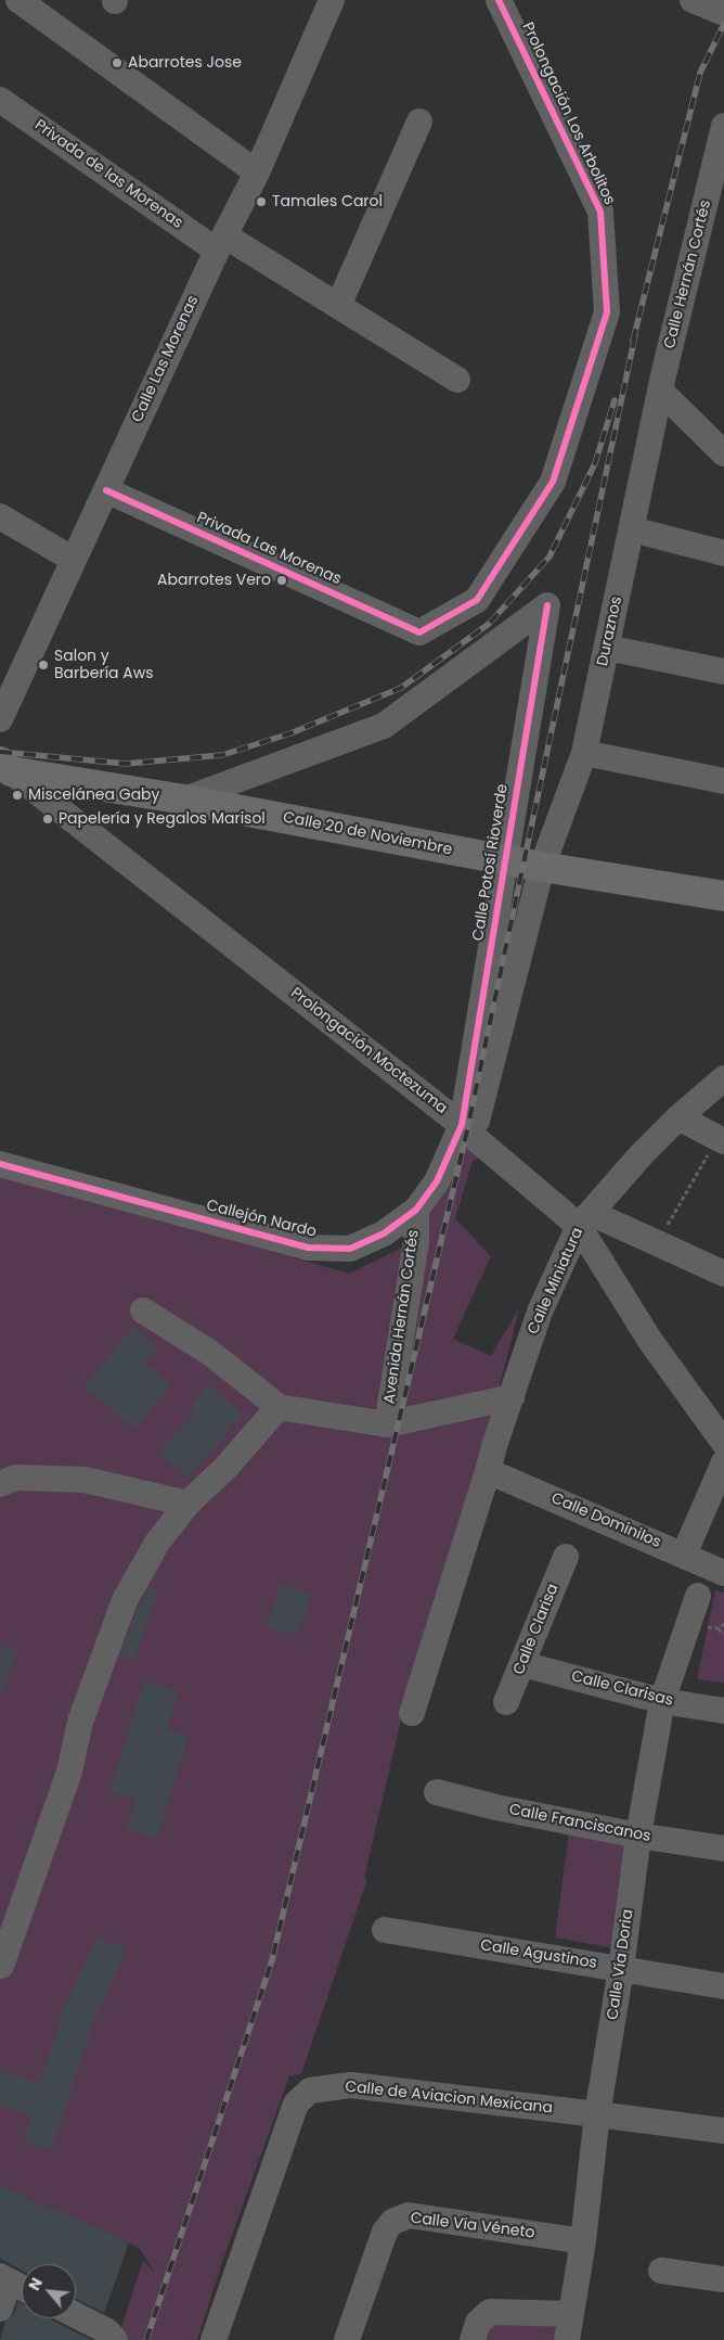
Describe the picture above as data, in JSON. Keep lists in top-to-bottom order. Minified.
{"streets":{"main road":["Calle 20 de Noviembre"],"street":["Prolongación Los Arbolitos","Privada de las Morenas","Calle Hernán Cortés","Calle Las Morenas","Privada Las Morenas","Duraznos","Calle Potosí Rioverde","Prolongación Moctezuma","Callejón Nardo","Calle Miniatura","Avenida Hernán Cortés","Calle Dominilos","Calle Clarisa","Calle Clarisas","Calle Franciscanos","Calle Agustinos","Calle Vía Doria","Calle de Aviacion Mexicana","Calle Vía Véneto"]},"crossings":[["Prolongación Los Arbolitos","Privada Las Morenas"],["Privada de las Morenas","Calle Las Morenas"],["Calle Hernán Cortés","Duraznos"],["Calle Las Morenas","Privada Las Morenas"],["Duraznos","Calle 20 de Noviembre"],["Calle 20 de Noviembre","Calle Potosí Rioverde"],["Calle 20 de Noviembre","Prolongación Moctezuma"],["Calle Potosí Rioverde","Prolongación Moctezuma"],["Calle Potosí Rioverde","Callejón Nardo"],["Prolongación Moctezuma","Callejón Nardo"],["Prolongación Moctezuma","Calle Miniatura"],["Callejón Nardo","Avenida Hernán Cortés"],["Calle Miniatura","Calle Dominilos"],["Calle Clarisa","Calle Clarisas"],["Calle Clarisas","Calle Vía Doria"],["Calle Franciscanos","Calle Vía Doria"],["Calle Agustinos","Calle Vía Doria"],["Calle Vía Doria","Calle de Aviacion Mexicana"],["Calle Vía Doria","Calle Vía Véneto"]],"places":["Abarrotes Jose","Tamales Carol","Abarrotes Vero","Salon y Barbería Aws","Miscelánea Gaby","Papelería y Regalos Marisol"],"north":"top left"}
